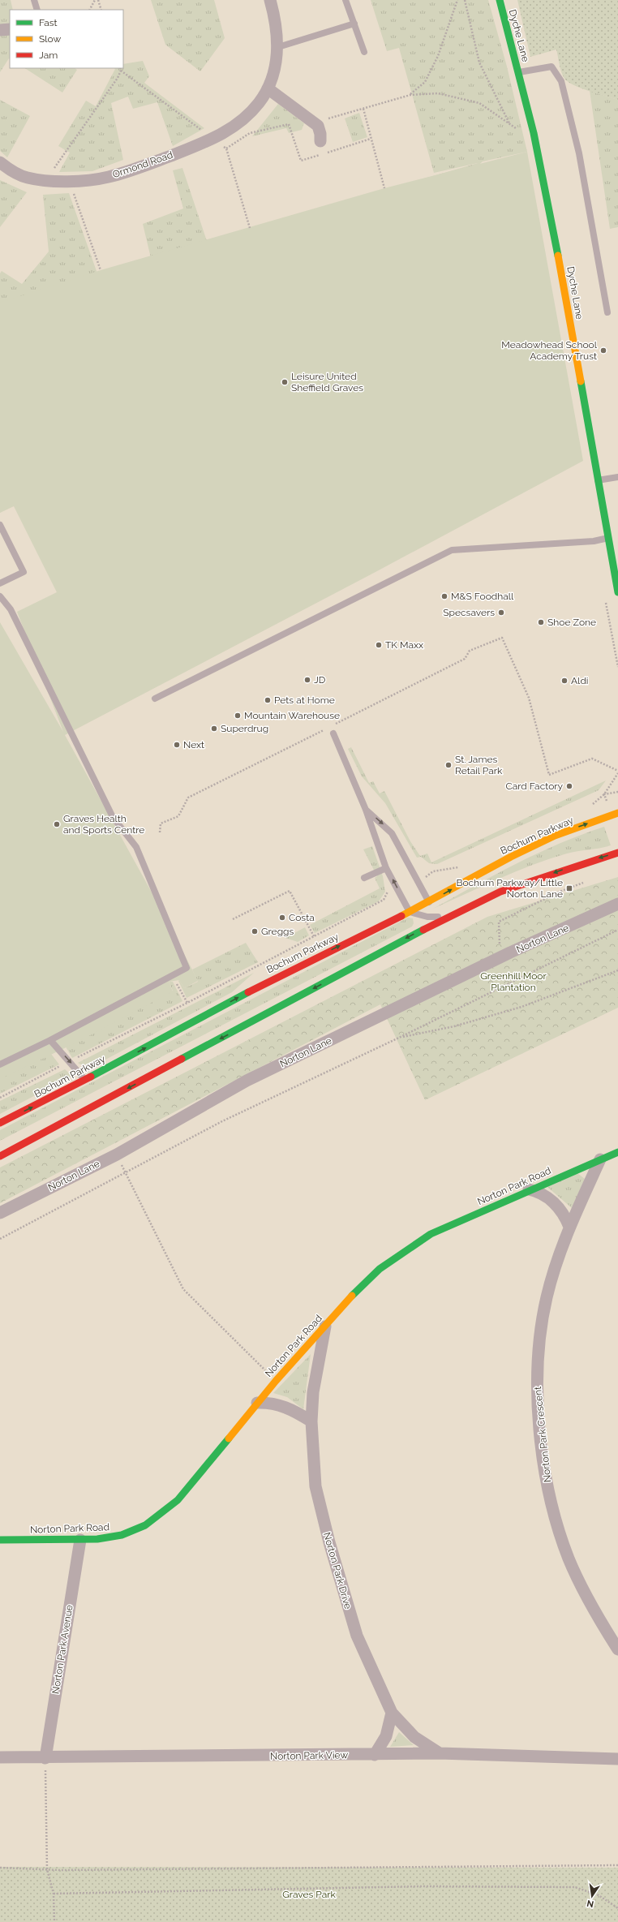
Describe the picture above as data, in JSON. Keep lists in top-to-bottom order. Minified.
{"streets":{"main road":["Dyche Lane","Bochum Parkway","Norton Park Road"],"street":["Ormond Road","Norton Lane","Norton Park Crescent","Norton Park Drive","Norton Park Avenue","Norton Park View"]},"crossings":[["Norton Park Road","Norton Park Crescent"],["Norton Park Road","Norton Park Drive"],["Norton Park Road","Norton Park Avenue"],["Norton Park Drive","Norton Park View"],["Norton Park Avenue","Norton Park View"]],"parks":["Greenhill Moor Plantation","Graves Park"],"places":{"other":["Meadowhead School Academy Trust","Leisure United Sheffield Graves","M&S Foodhall","Specsavers","Shoe Zone","TK Maxx","JD","Aldi","Pets at Home","Mountain Warehouse","Superdrug","Next","St. James Retail Park","Card Factory","Graves Health and Sports Centre","Costa","Greggs"],"transit":["Bochum Parkway/Little Norton Lane"]},"legend":["Fast","Slow","Jam"],"north":"bottom"}
